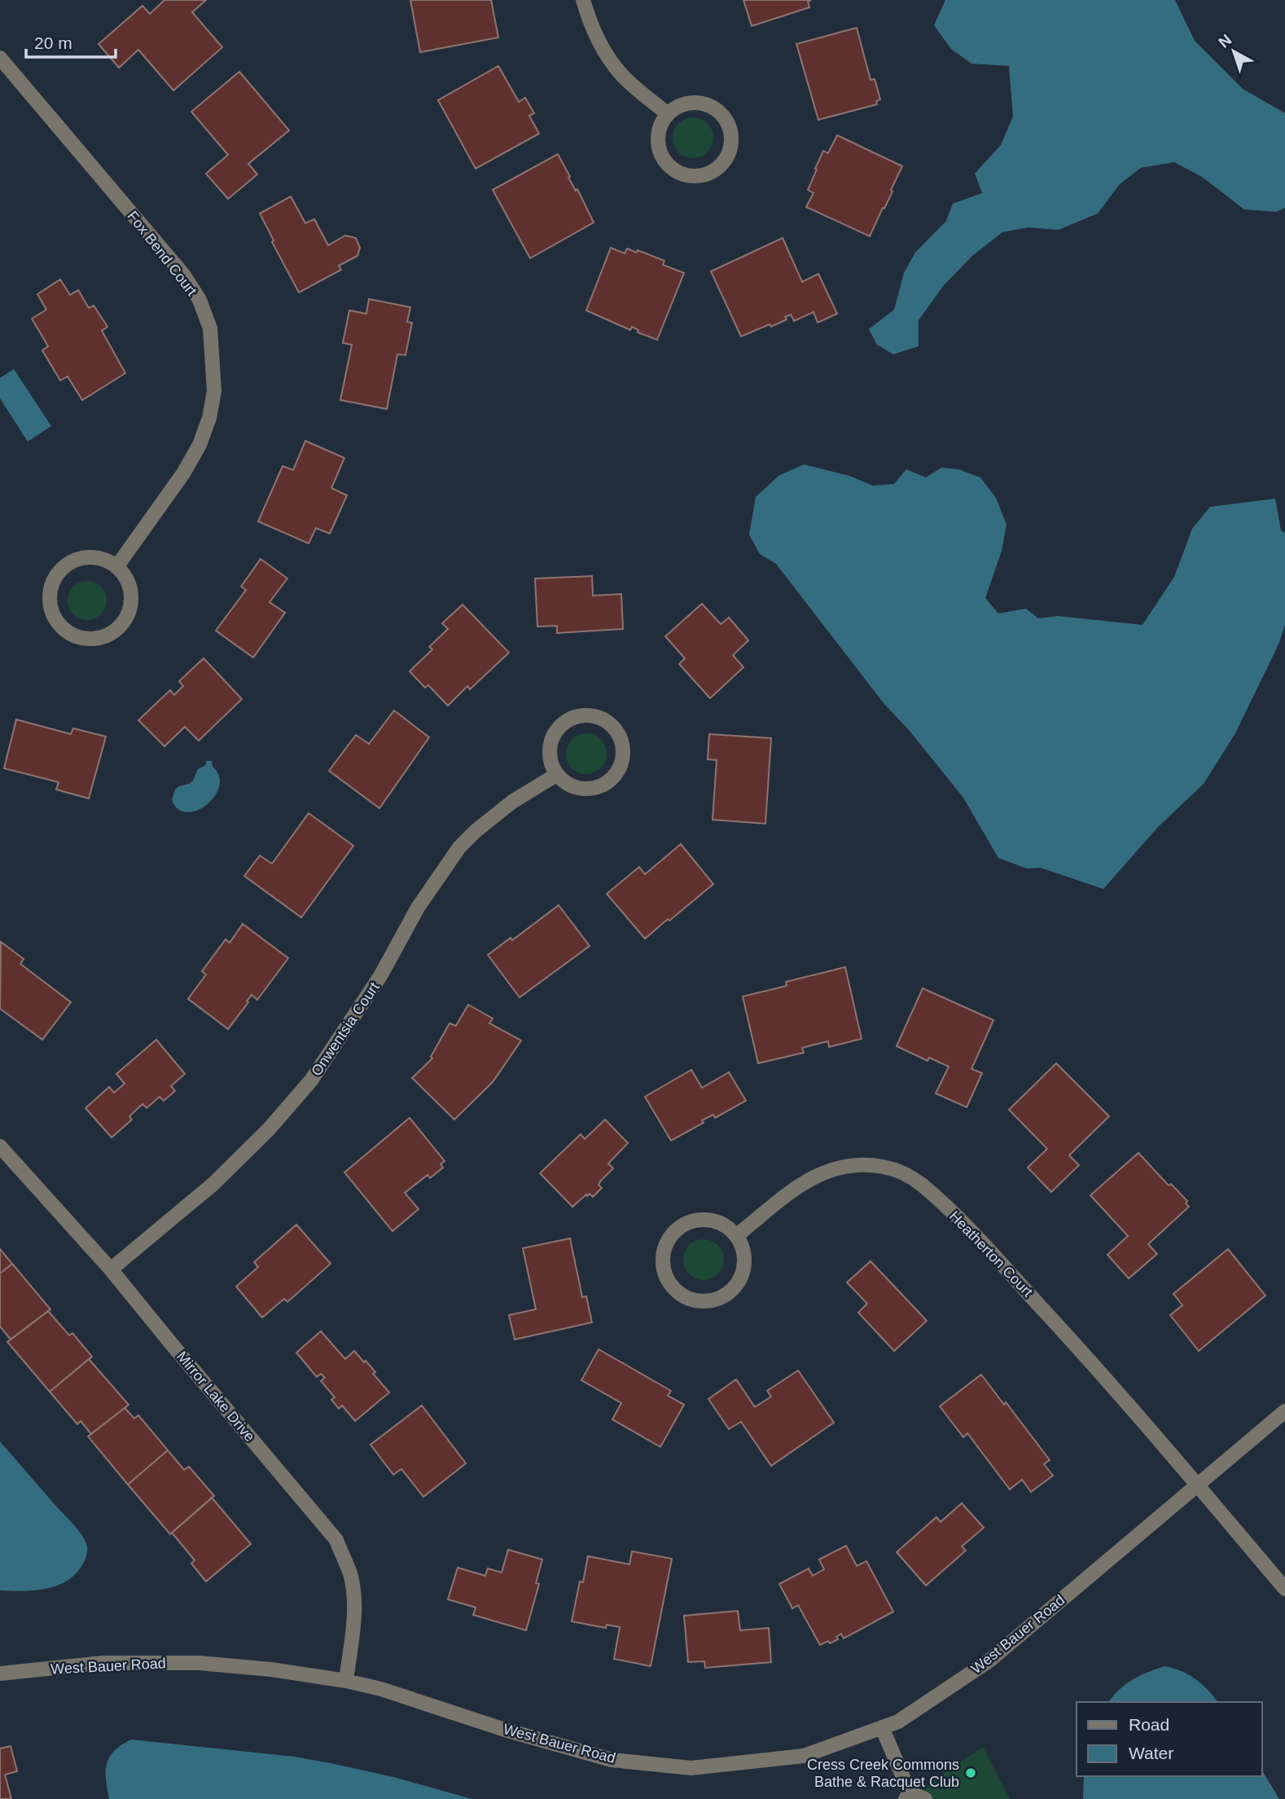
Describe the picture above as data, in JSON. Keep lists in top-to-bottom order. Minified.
{"streets":{"street":["Fox Bend Court","Onwentsia Court","Heatherton Court","Mirror Lake Drive","West Bauer Road"]},"crossings":[["Onwentsia Court","Mirror Lake Drive"],["Heatherton Court","West Bauer Road"],["Mirror Lake Drive","West Bauer Road"]],"places":["Cress Creek Commons Bathe & Racquet Club"],"legend":["Road","Water"],"scale_bar":"20 m","north":"top left"}
